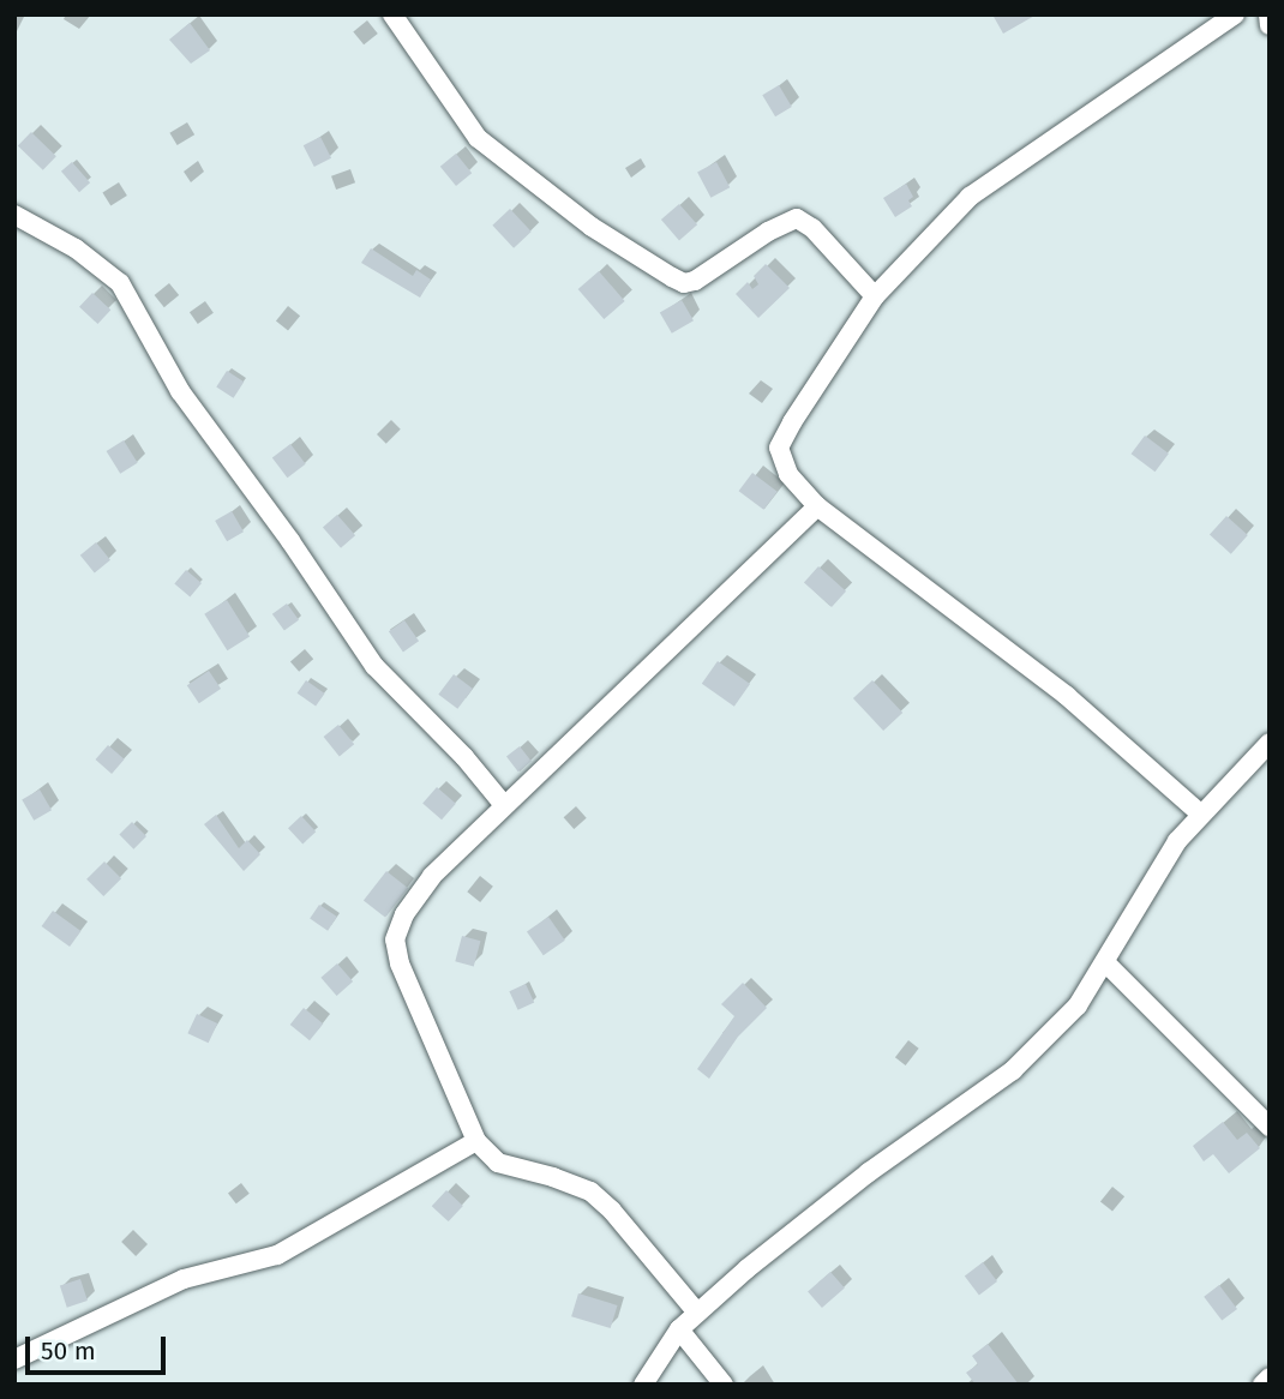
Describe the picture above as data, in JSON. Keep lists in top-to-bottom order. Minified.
{"scale_bar":"50 m"}
